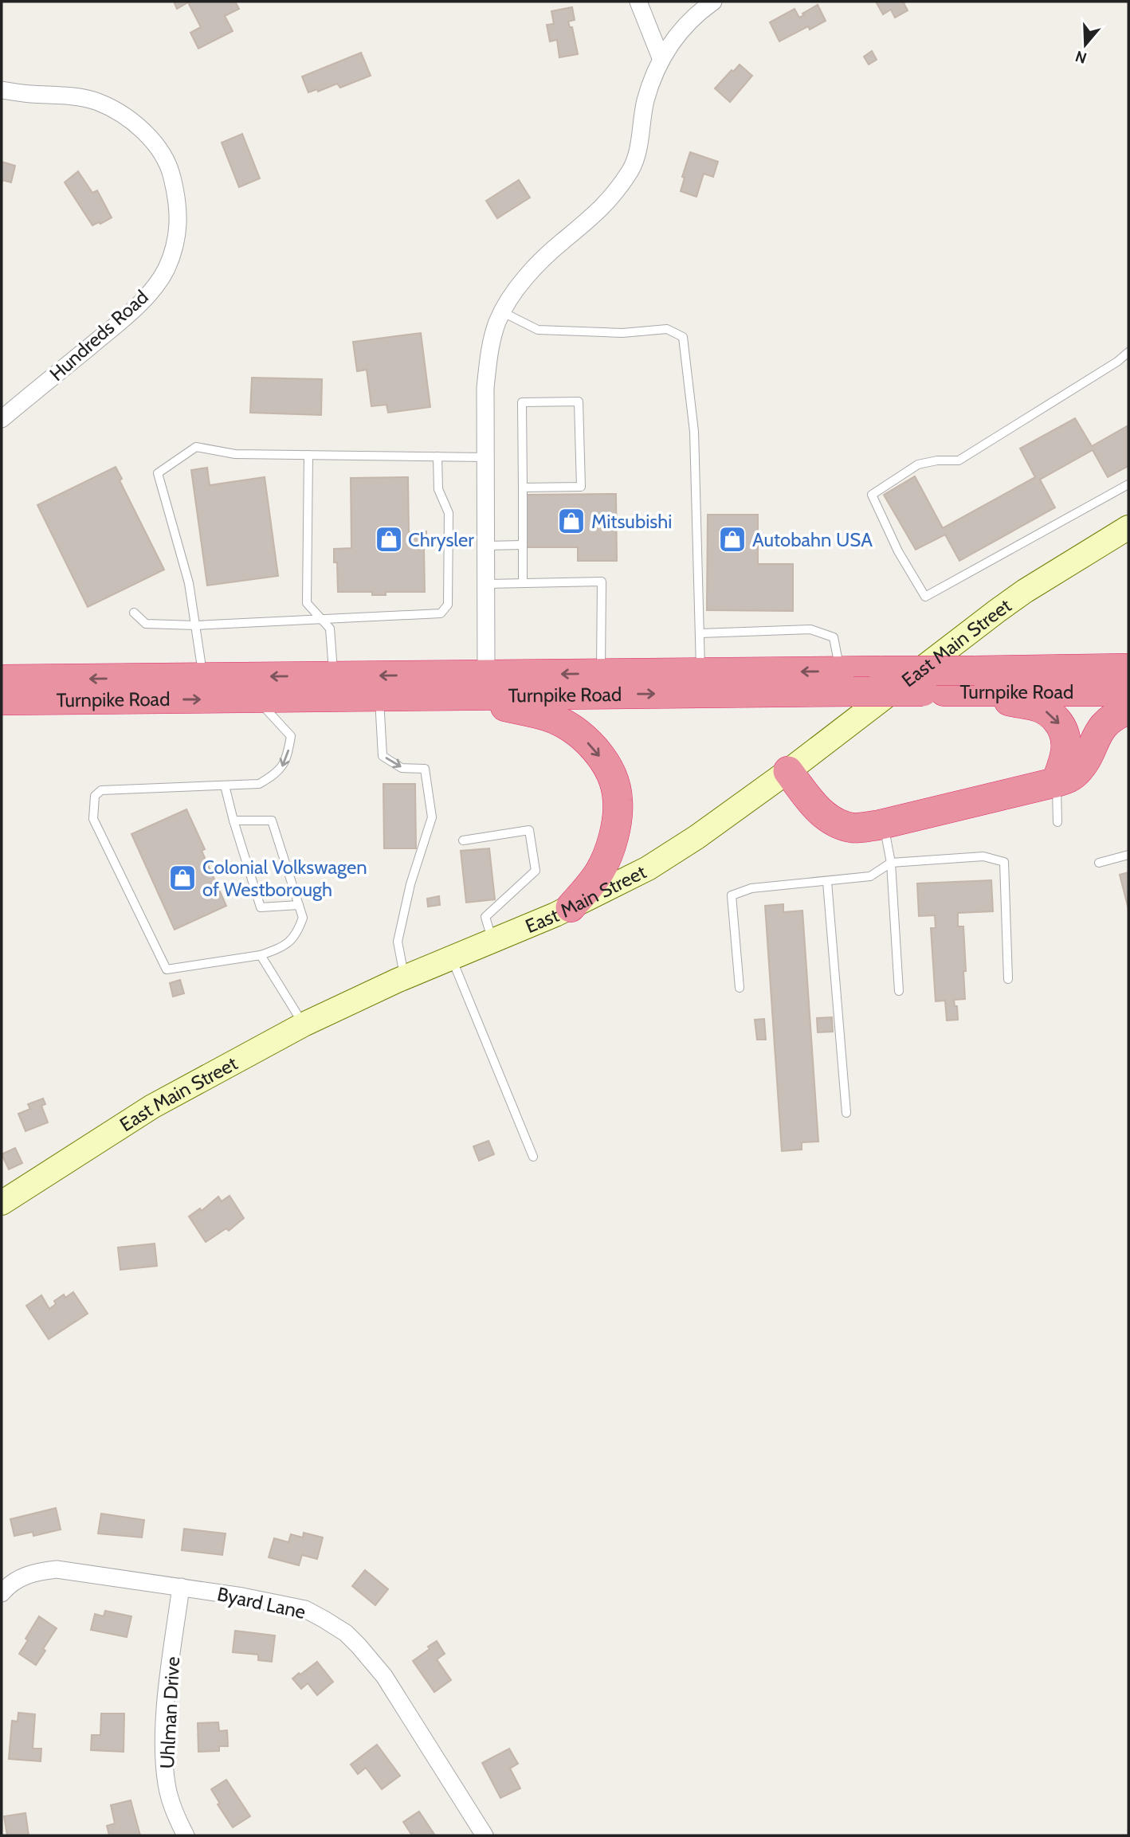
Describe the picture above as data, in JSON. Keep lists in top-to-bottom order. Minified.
{"streets":{"highway":["Turnpike Road"],"main road":["East Main Street"],"street":["Hundreds Road","Byard Lane","Uhlman Drive"]},"crossings":[["Byard Lane","Uhlman Drive"]],"places":{"shop":["Mitsubishi","Chrysler","Autobahn USA","Colonial Volkswagen of Westborough"]},"north":"bottom"}
